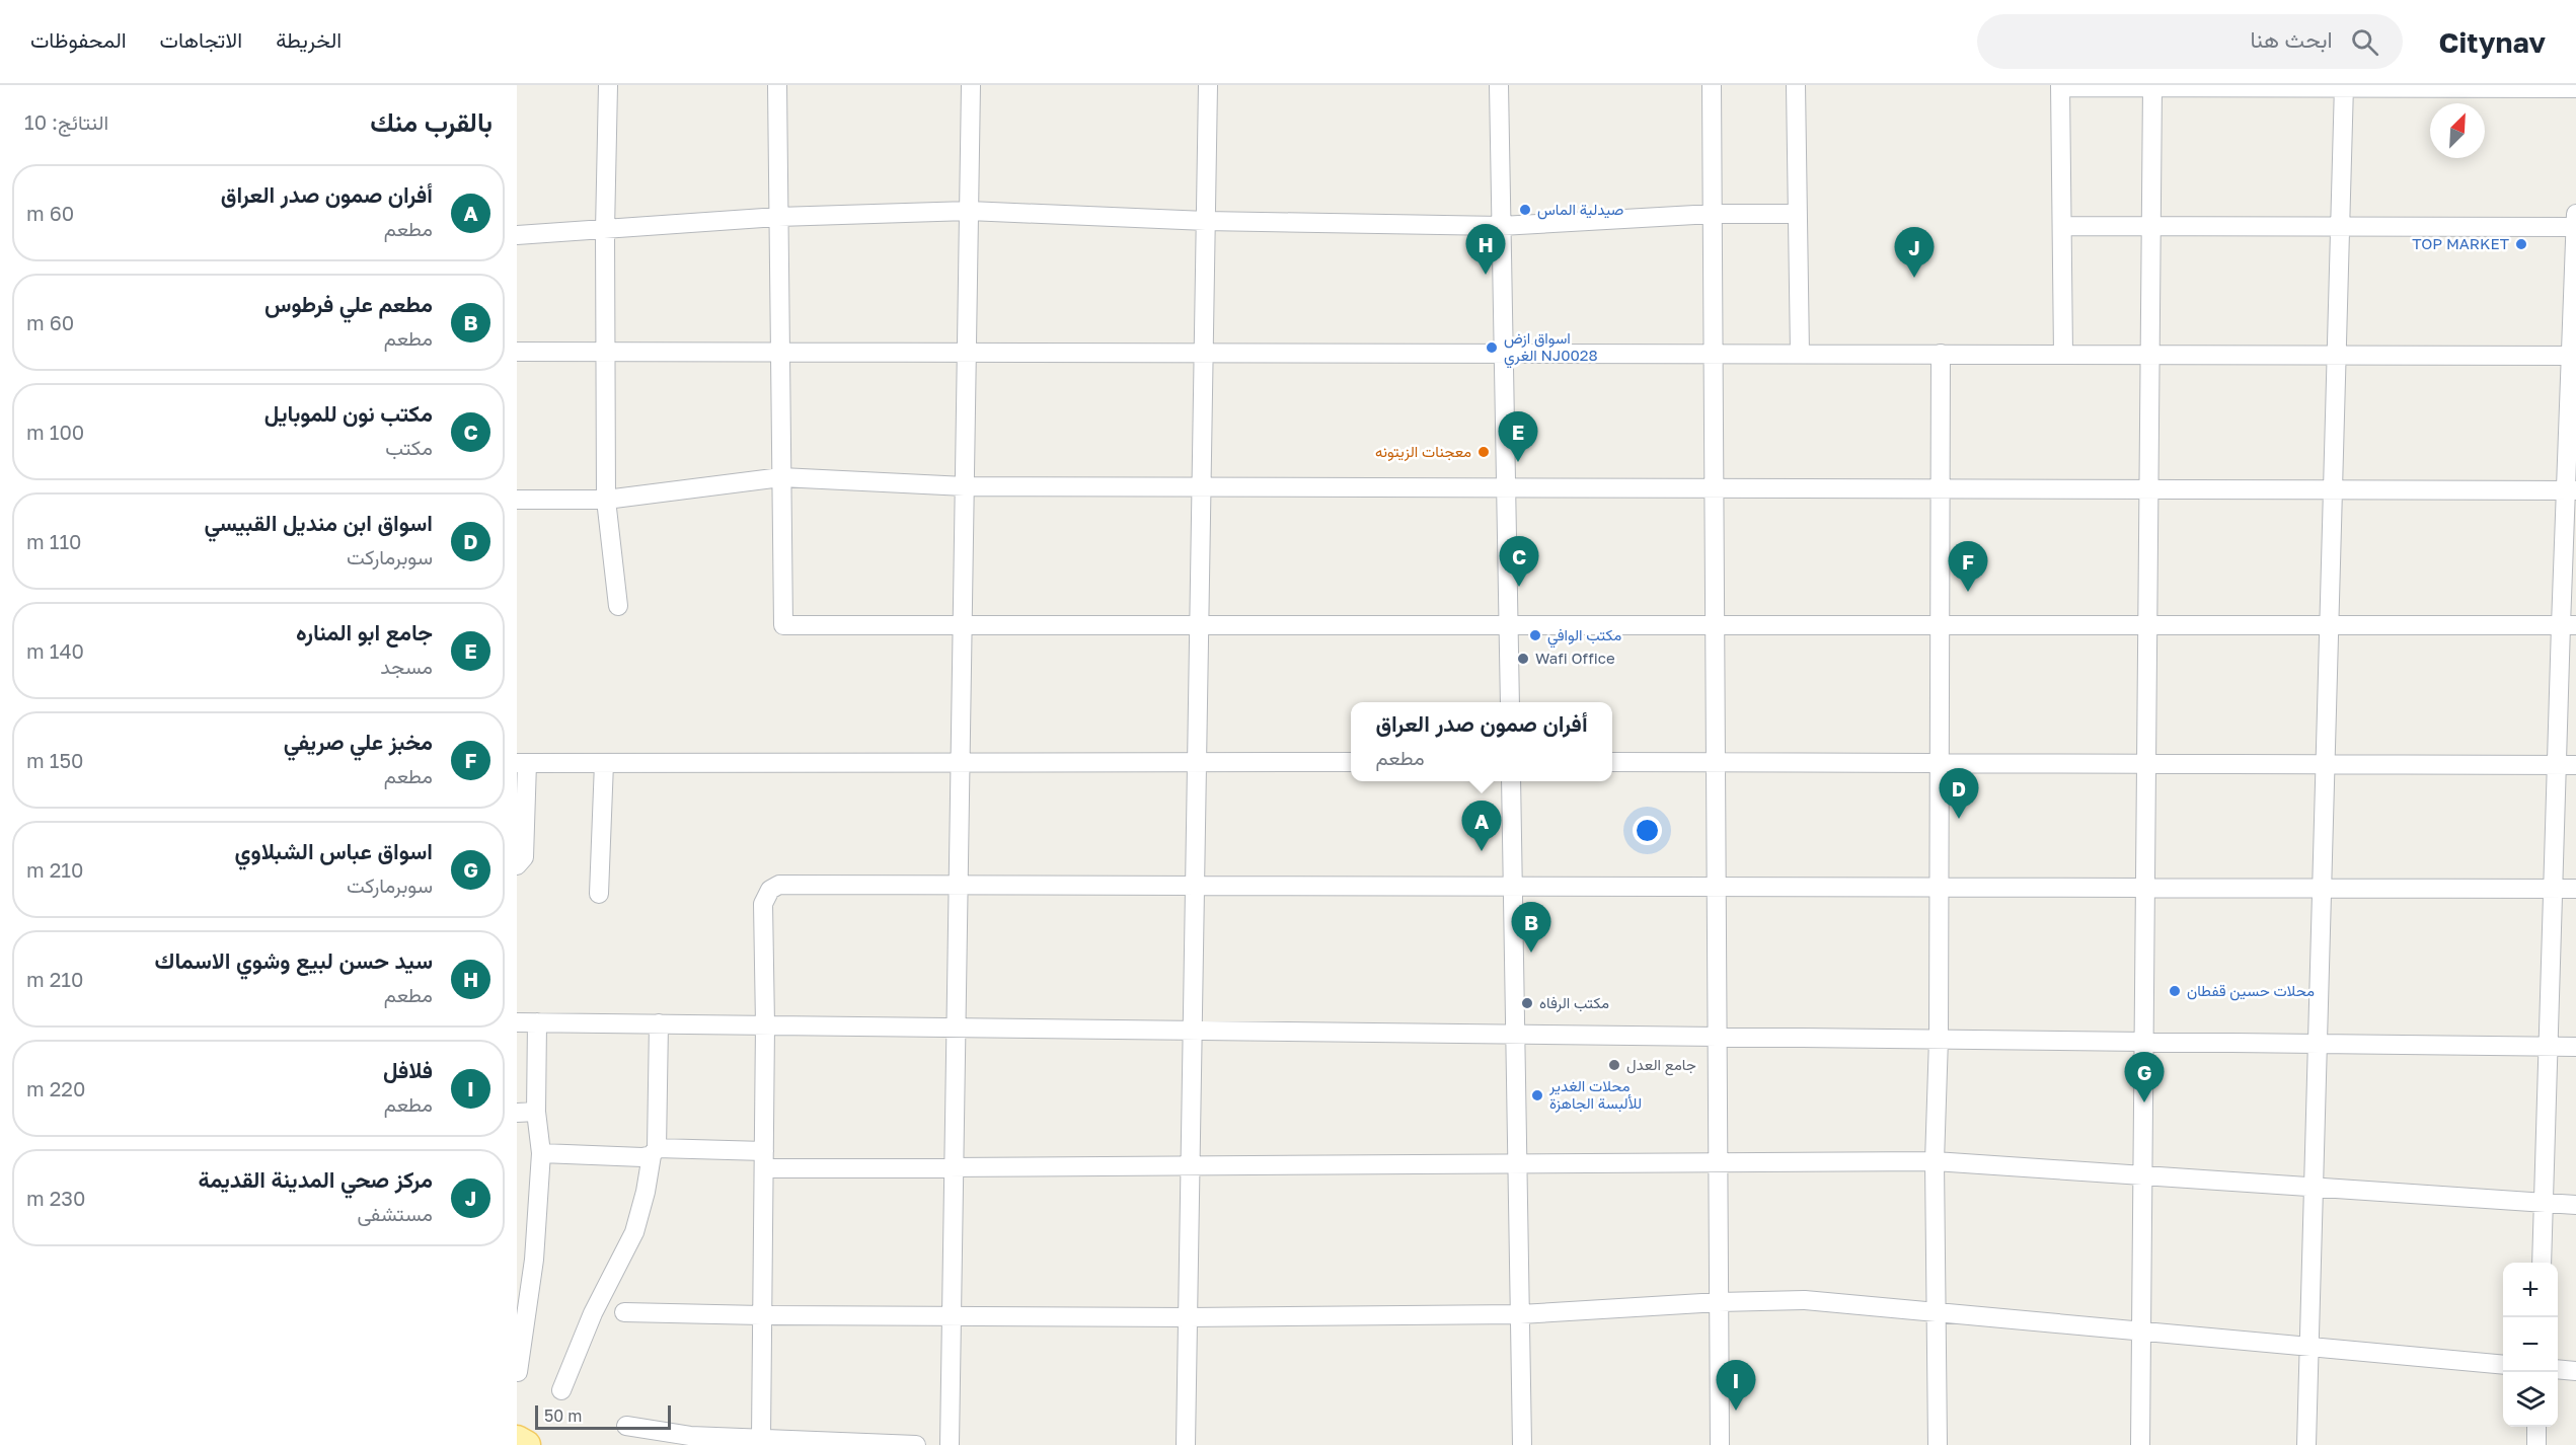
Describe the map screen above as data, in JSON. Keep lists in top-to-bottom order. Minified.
{"places":["صيدلية الماس","TOP MARKET","اسواق ازض الغري NJ0028","معجنات الزيتونه","مكتب الوافي","Wafi Office","محلات حسين قفطان","مكتب الرفاه","جامع العدل","محلات الغدير للألبسة الجاهزة"],"scale_bar":"50 m","north":"top right","page":{"header":"Citynav","search":"ابحث هنا","nav":["الخريطة","الاتجاهات","المحفوظات"],"heading":["بالقرب منك","النتائج: 10"],"list":[{"mark":"A","name":"أفران صمون صدر العراق","note":"مطعم","value":"60 m"},{"mark":"B","name":"مطعم علي فرطوس","note":"مطعم","value":"60 m"},{"mark":"C","name":"مكتب نون للموبايل","note":"مكتب","value":"100 m"},{"mark":"D","name":"اسواق ابن منديل القبيسي","note":"سوبرماركت","value":"110 m"},{"mark":"E","name":"جامع ابو المناره","note":"مسجد","value":"140 m"},{"mark":"F","name":"مخبز علي صريفي","note":"مطعم","value":"150 m"},{"mark":"G","name":"اسواق عباس الشبلاوي","note":"سوبرماركت","value":"210 m"},{"mark":"H","name":"سيد حسن لبيع وشوي الاسماك","note":"مطعم","value":"210 m"},{"mark":"I","name":"فلافل","note":"مطعم","value":"220 m"},{"mark":"J","name":"مركز صحي المدينة القديمة","note":"مستشفى","value":"230 m"}],"pins":["H","J","E","C","F","D","A","B","G","I"],"popup":["أفران صمون صدر العراق","مطعم"],"map_buttons":["+","−"],"scale":"50 m"}}
